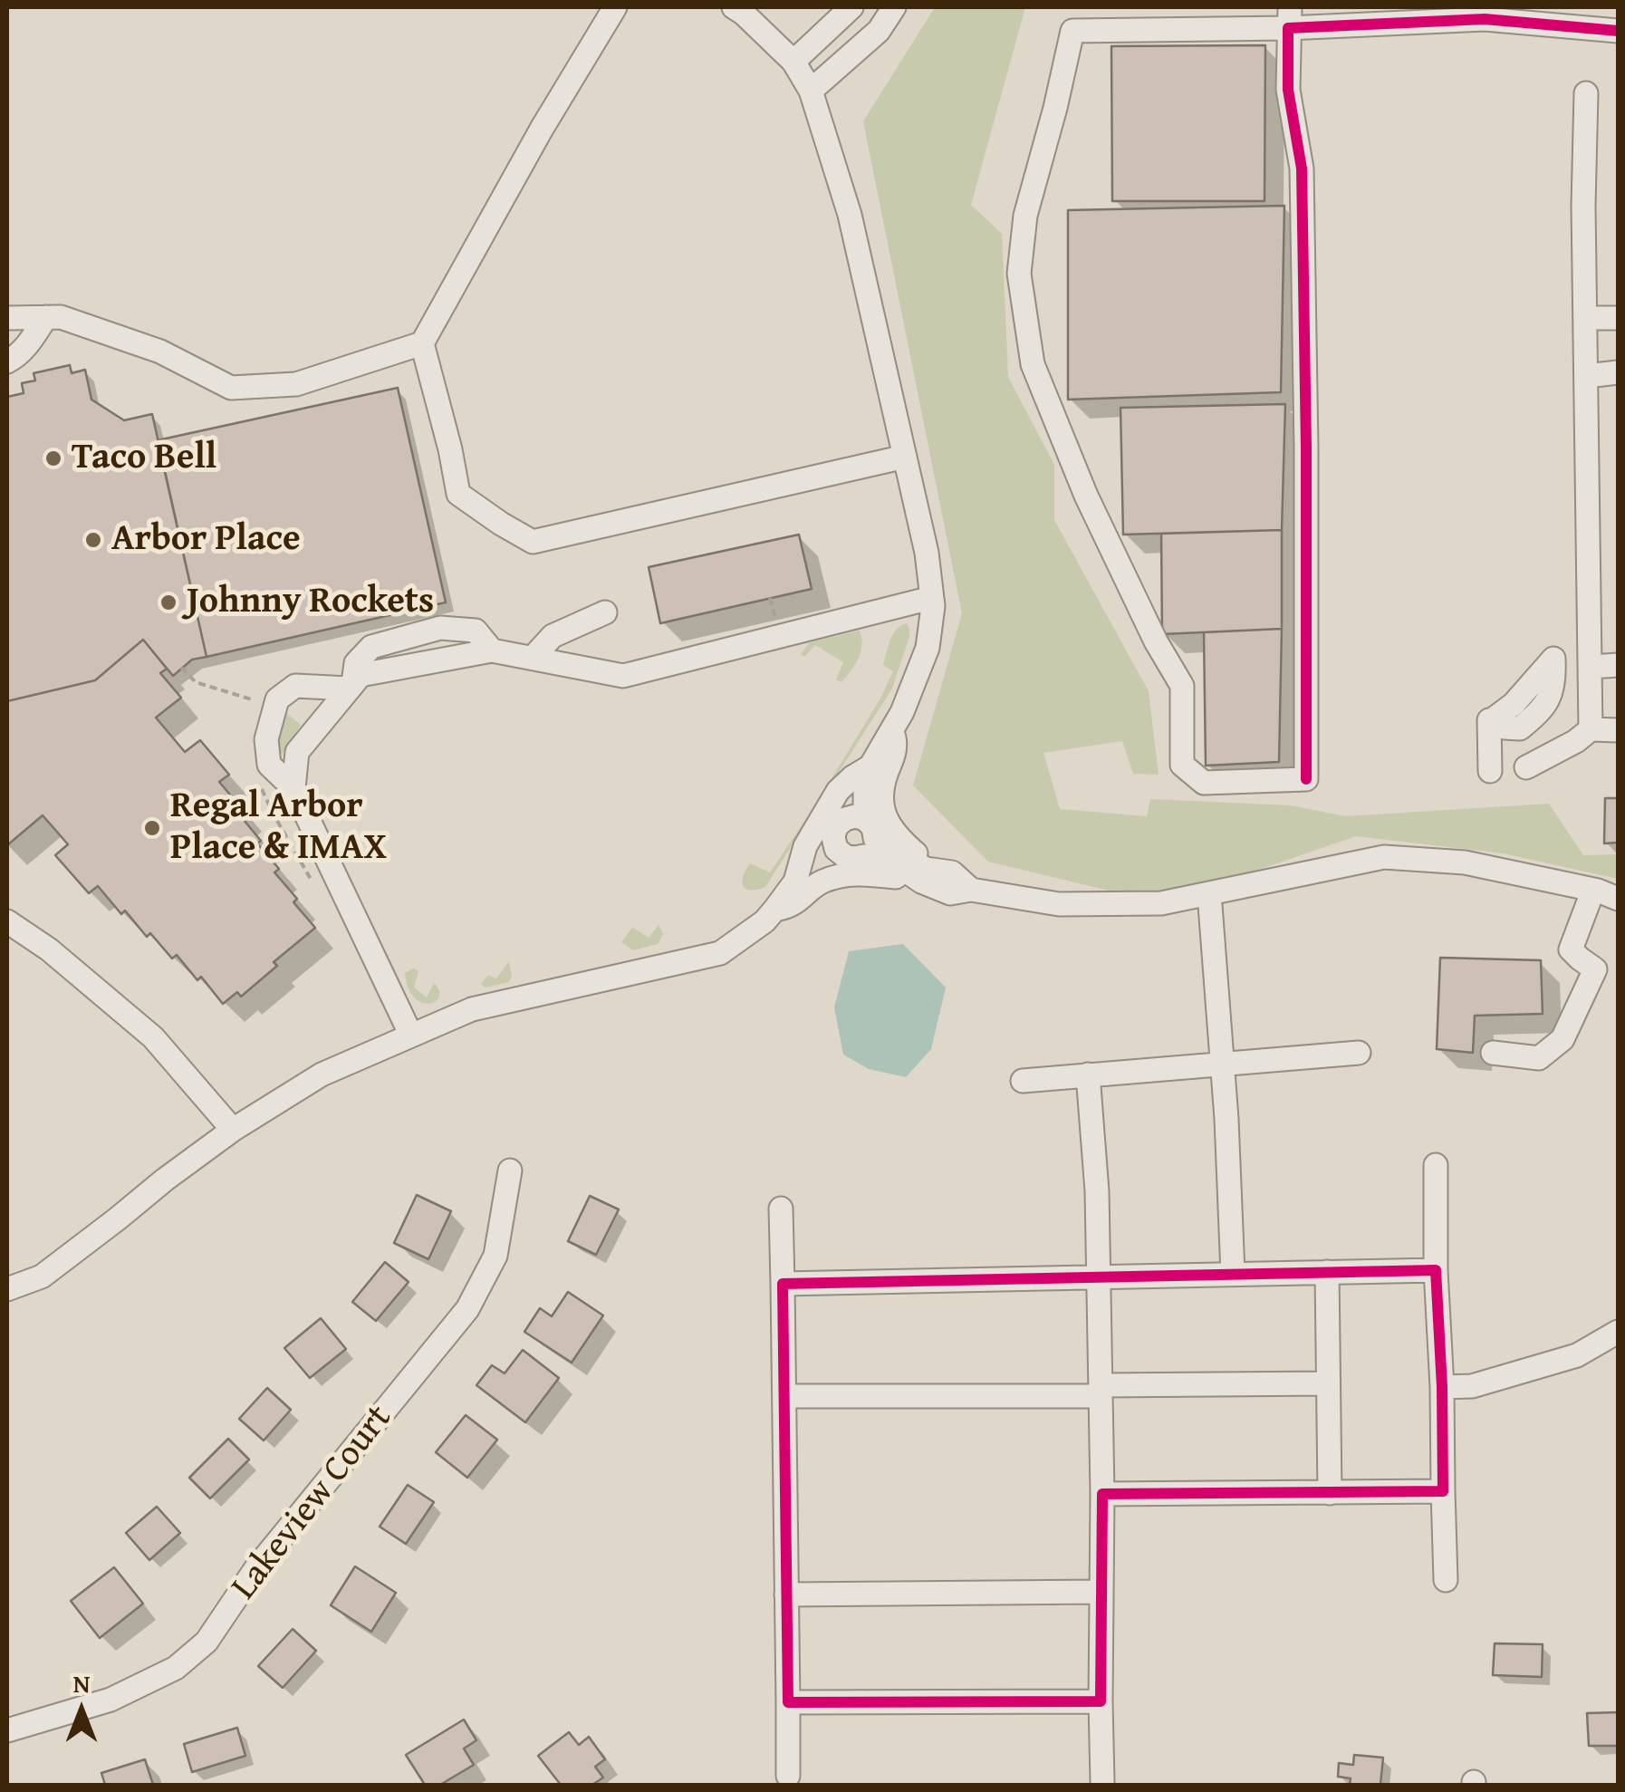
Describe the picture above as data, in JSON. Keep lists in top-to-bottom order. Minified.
{"streets":{"street":["Lakeview Court"]},"places":["Taco Bell","Arbor Place","Johnny Rockets","Regal Arbor Place & IMAX"],"north":"top"}
